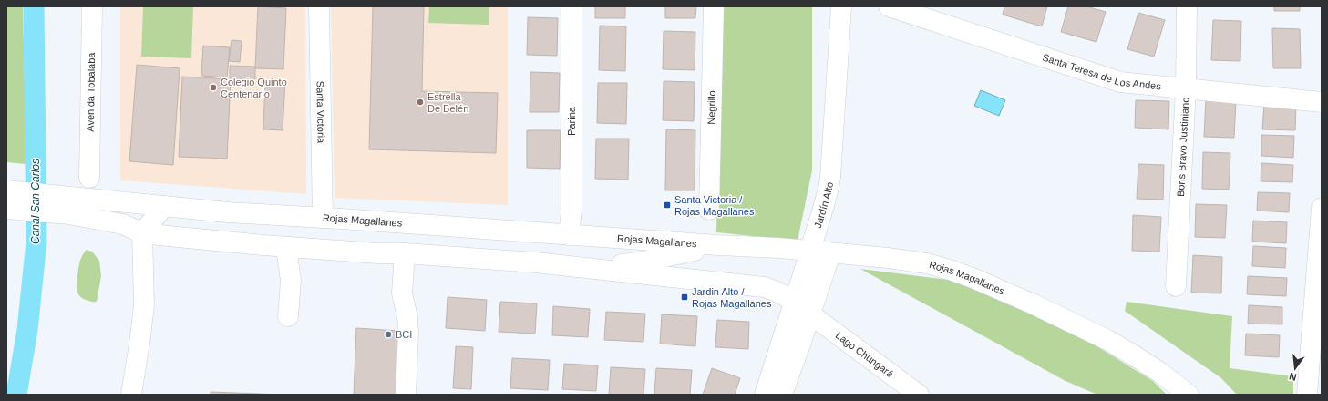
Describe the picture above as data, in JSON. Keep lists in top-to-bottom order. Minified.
{"streets":{"street":["Santa Teresa de Los Andes","Avenida Tobalaba","Negrillo","Santa Victoria","Parina","Boris Bravo Justiniano","Jardín Alto","Rojas Magallanes","Lago Chungará"]},"crossings":[["Santa Teresa de Los Andes","Boris Bravo Justiniano"],["Santa Victoria","Rojas Magallanes"],["Parina","Rojas Magallanes"],["Jardín Alto","Rojas Magallanes"],["Rojas Magallanes","Lago Chungará"]],"water":["Canal San Carlos"],"places":{"other":["Colegio Quinto Centenario","Estrella De Belén","BCI"],"transit":["Santa Victoria / Rojas Magallanes","Jardin Alto / Rojas Magallanes"]},"north":"bottom"}
